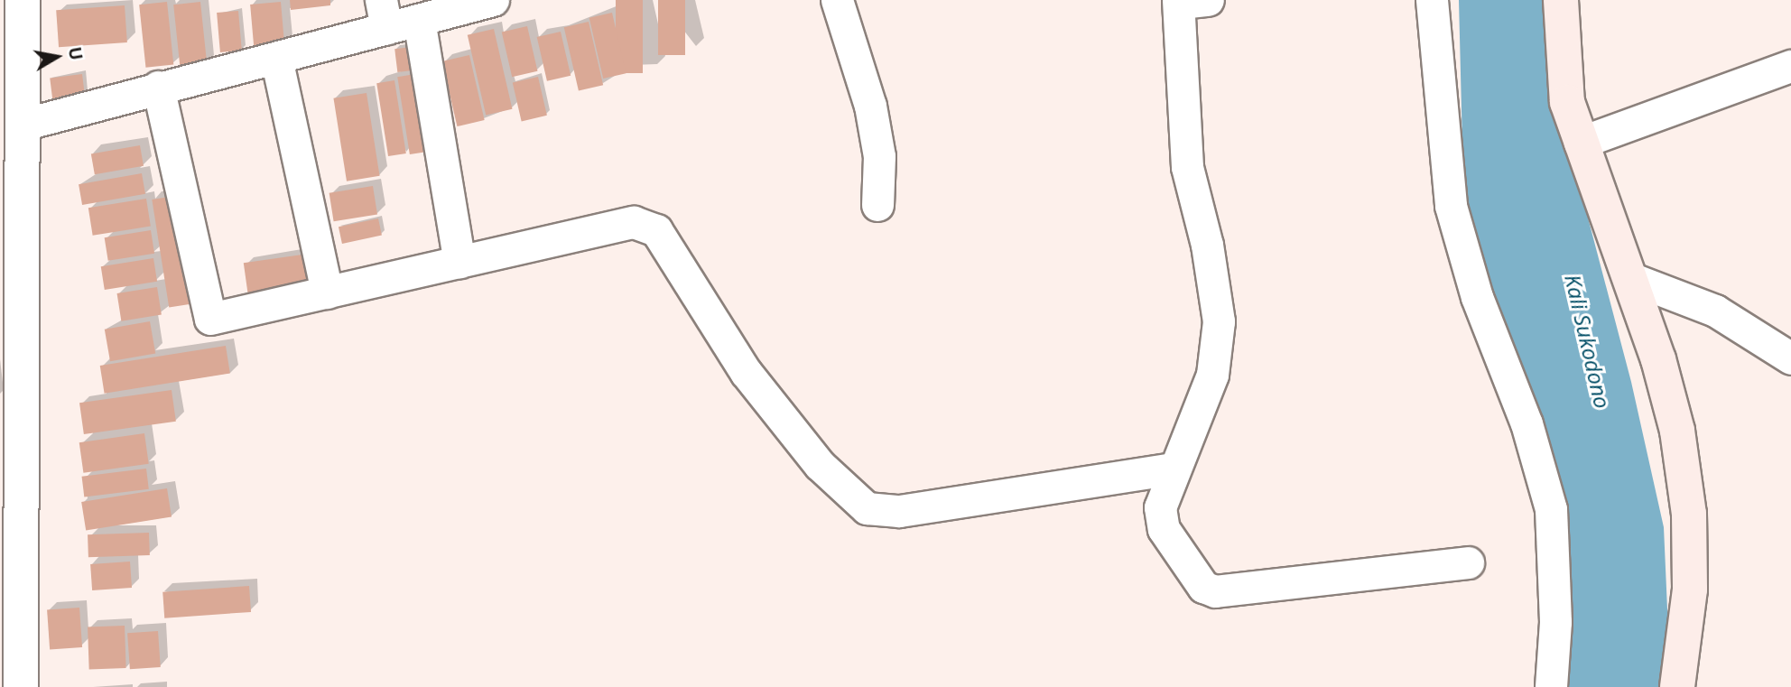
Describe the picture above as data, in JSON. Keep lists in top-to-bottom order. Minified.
{"water":["Kali Sukodono"],"north":"right"}
